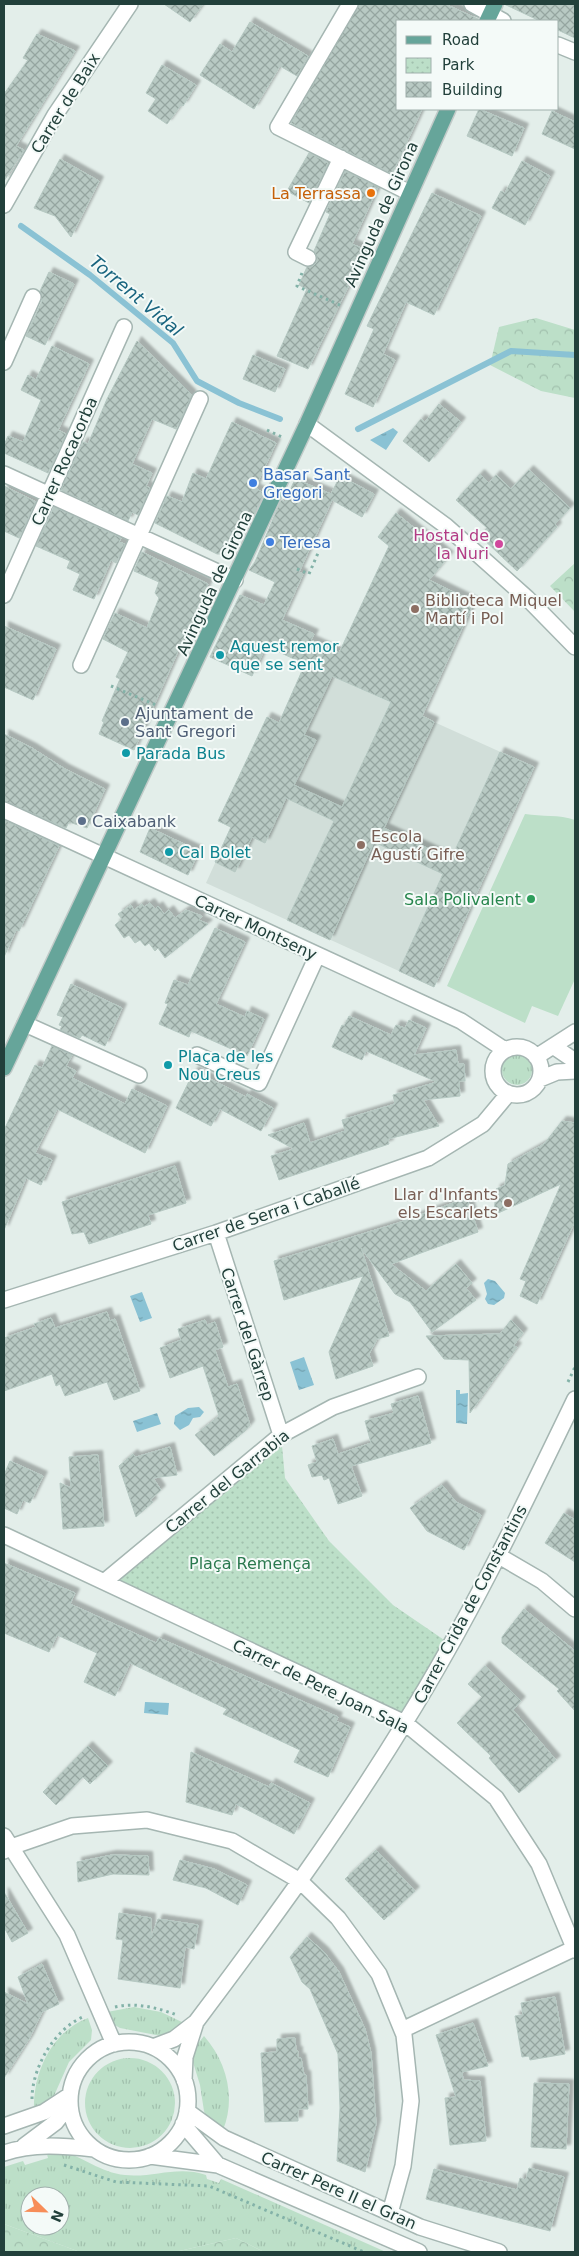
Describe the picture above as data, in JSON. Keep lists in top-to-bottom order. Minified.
{"streets":{"main road":["Avinguda de Girona"],"street":["Carrer de Baix","Carrer Rocacorba","Carrer Montseny","Carrer de Serra i Caballé","Carrer del Gàrrep","Carrer del Garrabia","Carrer Crida de Constantins","Carrer de Pere Joan Sala","Carrer Pere II el Gran"]},"crossings":[["Avinguda de Girona","Carrer Montseny"],["Carrer Montseny","Carrer de Serra i Caballé"],["Carrer de Serra i Caballé","Carrer del Gàrrep"],["Carrer del Gàrrep","Carrer del Garrabia"],["Carrer del Garrabia","Carrer de Pere Joan Sala"],["Carrer Crida de Constantins","Carrer de Pere Joan Sala"],["Carrer Crida de Constantins","Carrer Pere II el Gran"]],"water":["Torrent Vidal"],"parks":["Plaça Remença"],"places":["La Terrassa","Basar Sant Gregori","Teresa","Hostal de la Nuri","Biblioteca Miquel Martí i Pol","Aquest remor que se sent","Ajuntament de Sant Gregori","Parada Bus","Caixabank","Escola Agustí Gifre","Cal Bolet","Sala Polivalent","Plaça de les Nou Creus","Llar d'Infants els Escarlets"],"legend":["Road","Park","Building"],"north":"bottom right"}
